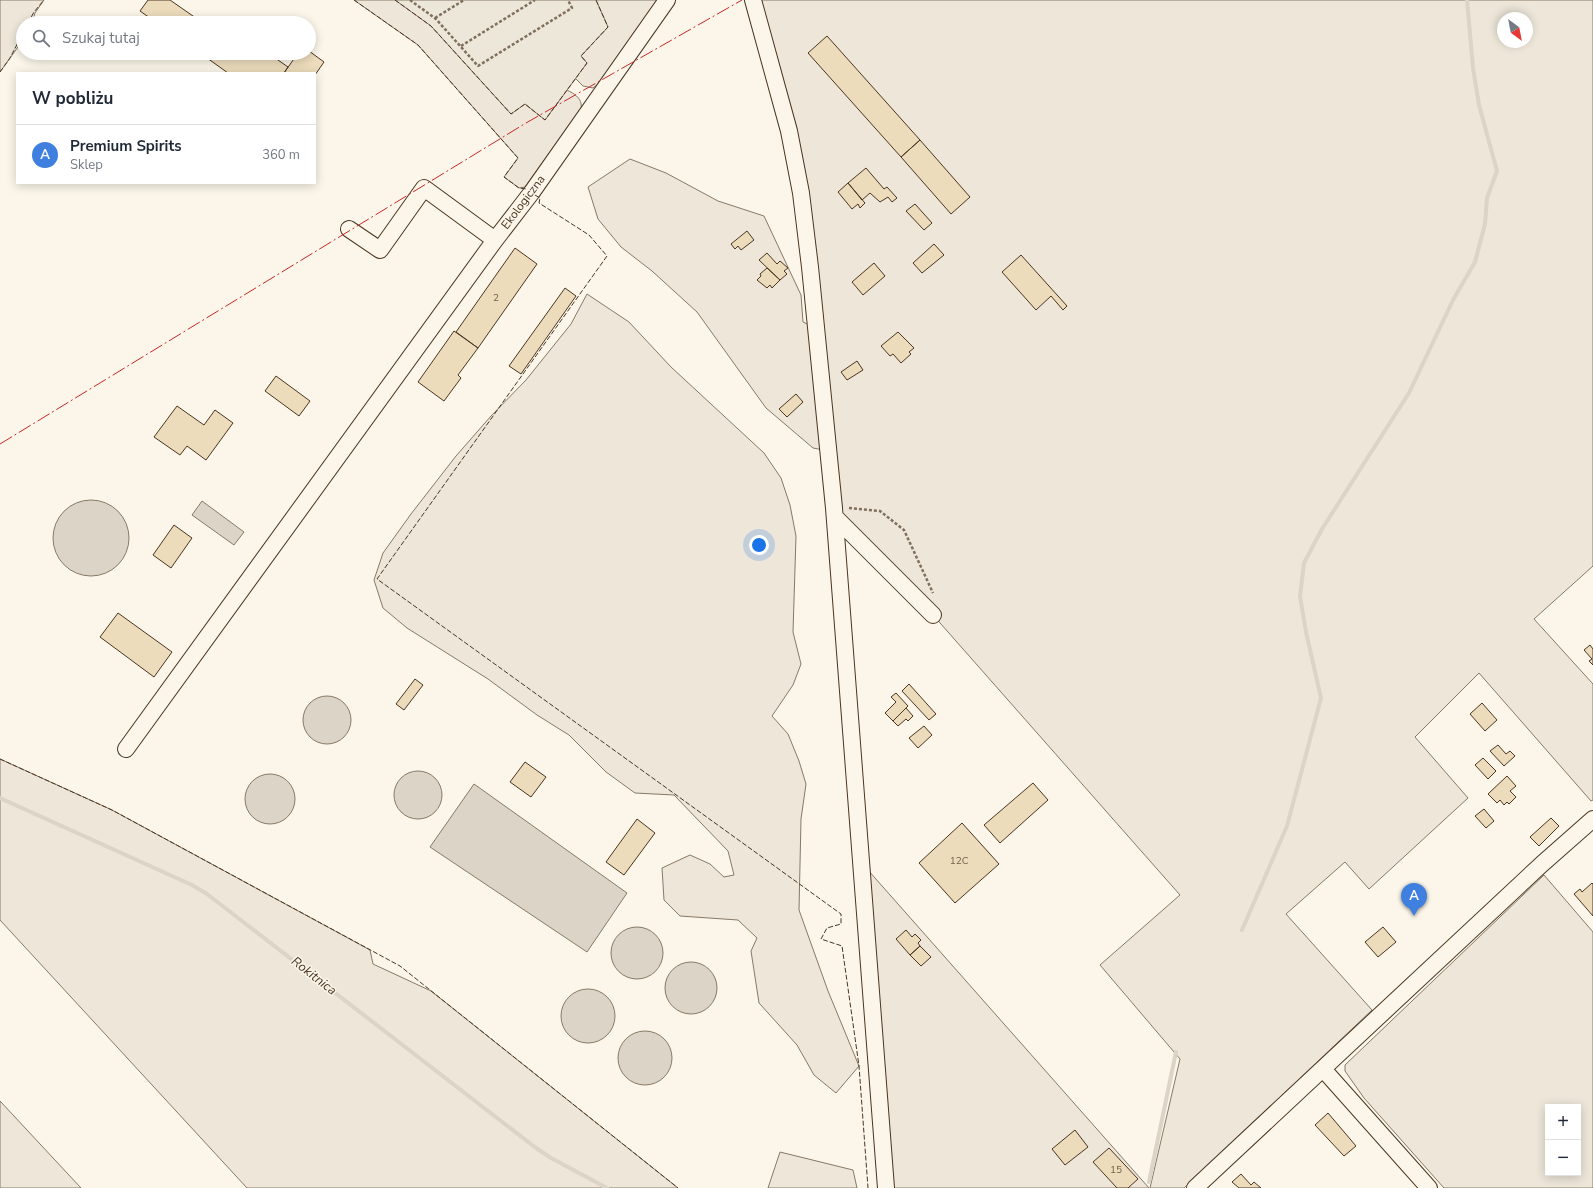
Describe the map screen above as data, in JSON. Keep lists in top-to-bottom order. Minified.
{"streets":{"street":["Ekologiczna"]},"water":["Rokitnica"],"house_numbers":["2","12C","15"],"north":"bottom right","page":{"search":"Szukaj tutaj","heading":"W pobliżu","list":[{"mark":"A","name":"Premium Spirits","note":"Sklep","value":"360 m"}],"pins":"A","map_buttons":["+","−"]}}
